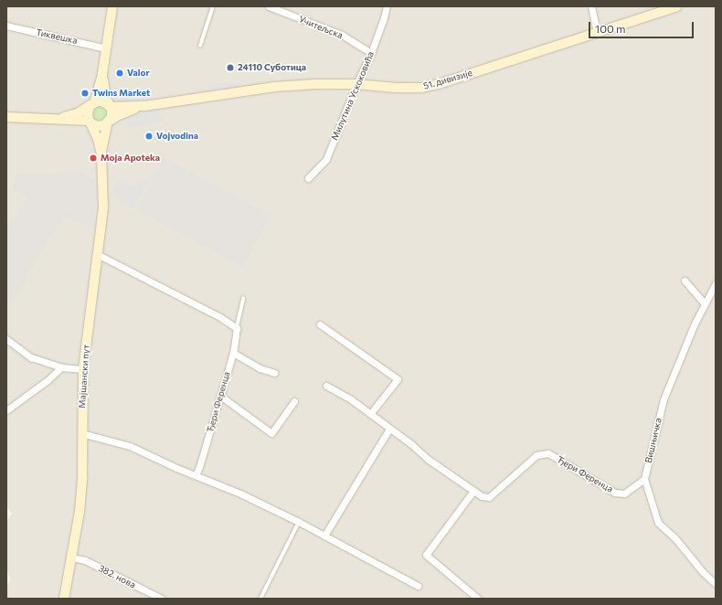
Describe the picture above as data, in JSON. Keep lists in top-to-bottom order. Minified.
{"streets":{"street":["Учитељска","Тиквешка","51. дивизије","Милутина Ускоковића","Мајшански пут","Ђери Ференца","Вишњичка","382. нова"]},"crossings":[["Учитељска","Милутина Ускоковића"],["51. дивизије","Милутина Ускоковића"],["51. дивизије","Мајшански пут"],["Мајшански пут","382. нова"],["Ђери Ференца","Вишњичка"]],"places":["24110 Суботица","Valor","Twins Market","Vojvodina","Moja Apoteka"],"scale_bar":"100 m"}
